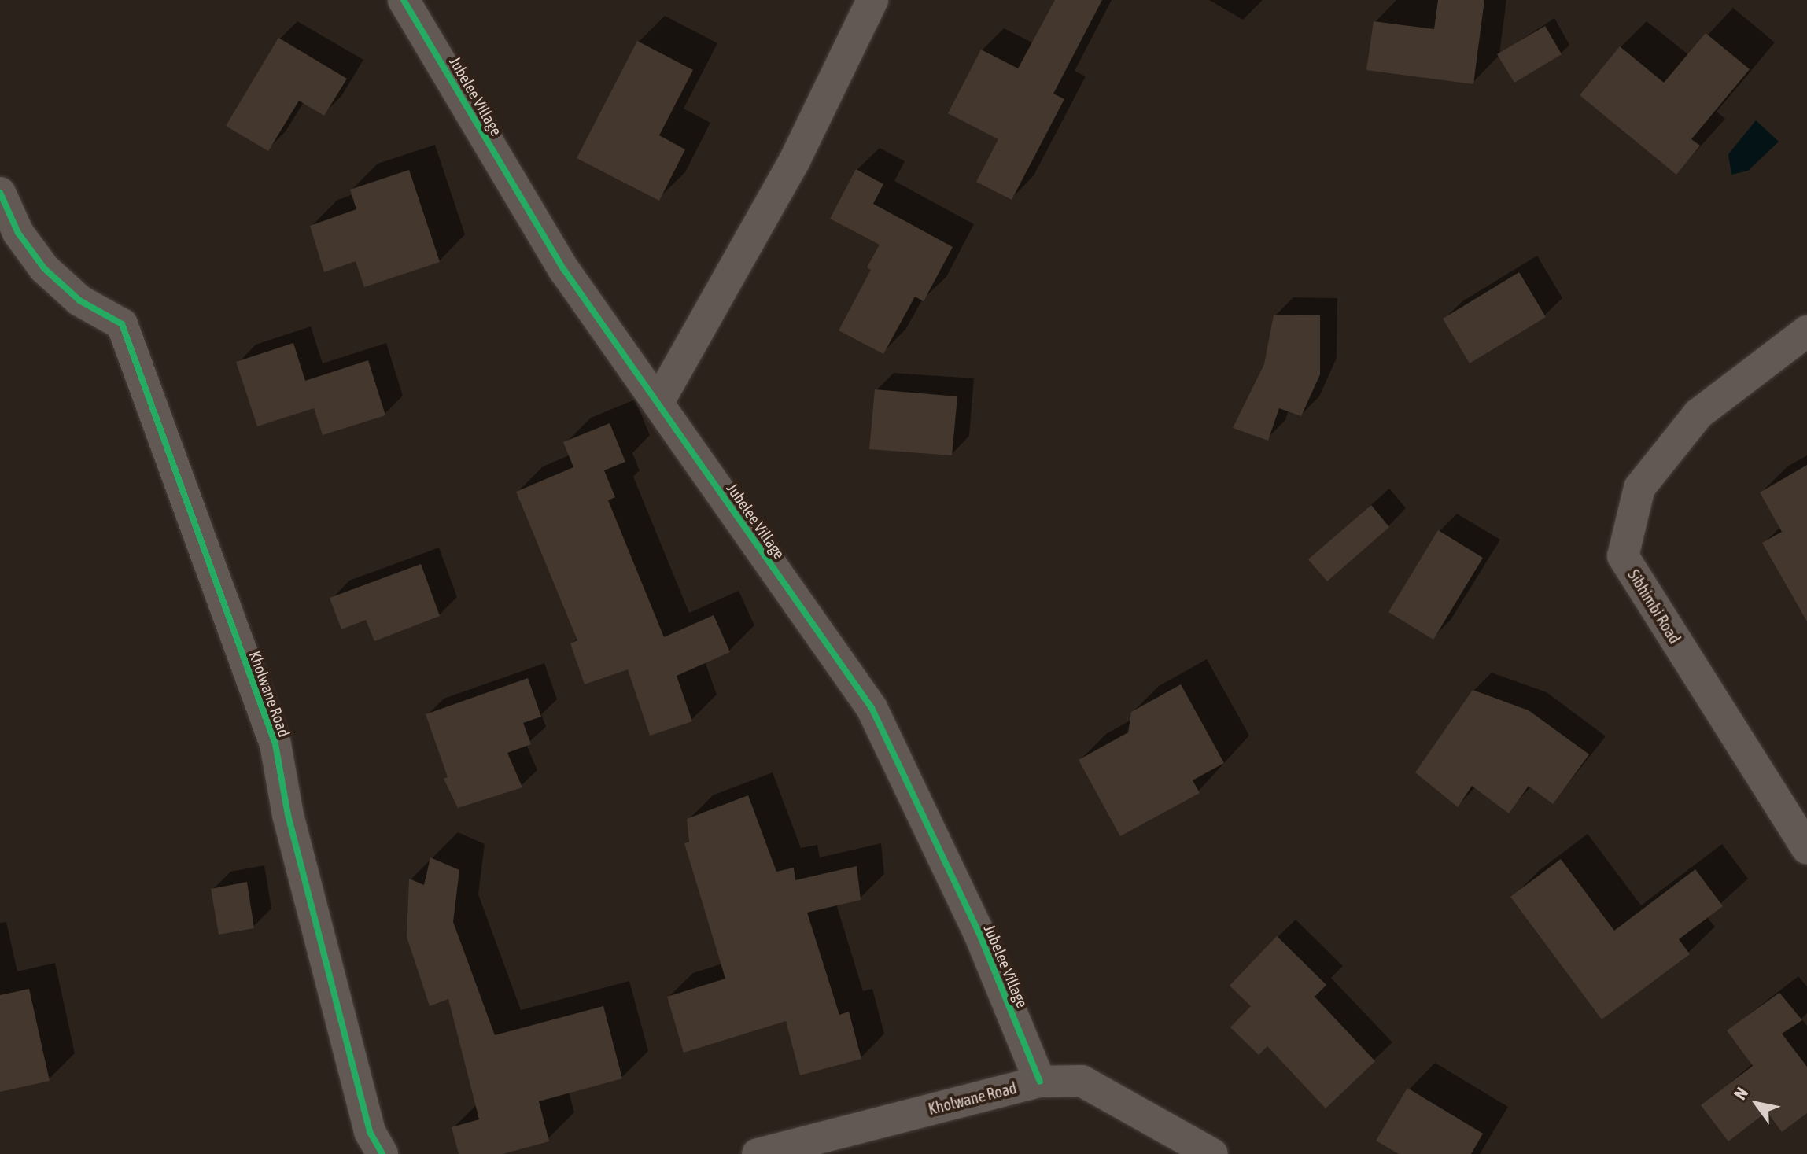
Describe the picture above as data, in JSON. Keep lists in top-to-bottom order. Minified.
{"streets":{"street":["Jubelee Village","Sibhimbi Road","Kholwane Road"]},"crossings":[["Jubelee Village","Kholwane Road"]],"north":"top left"}
